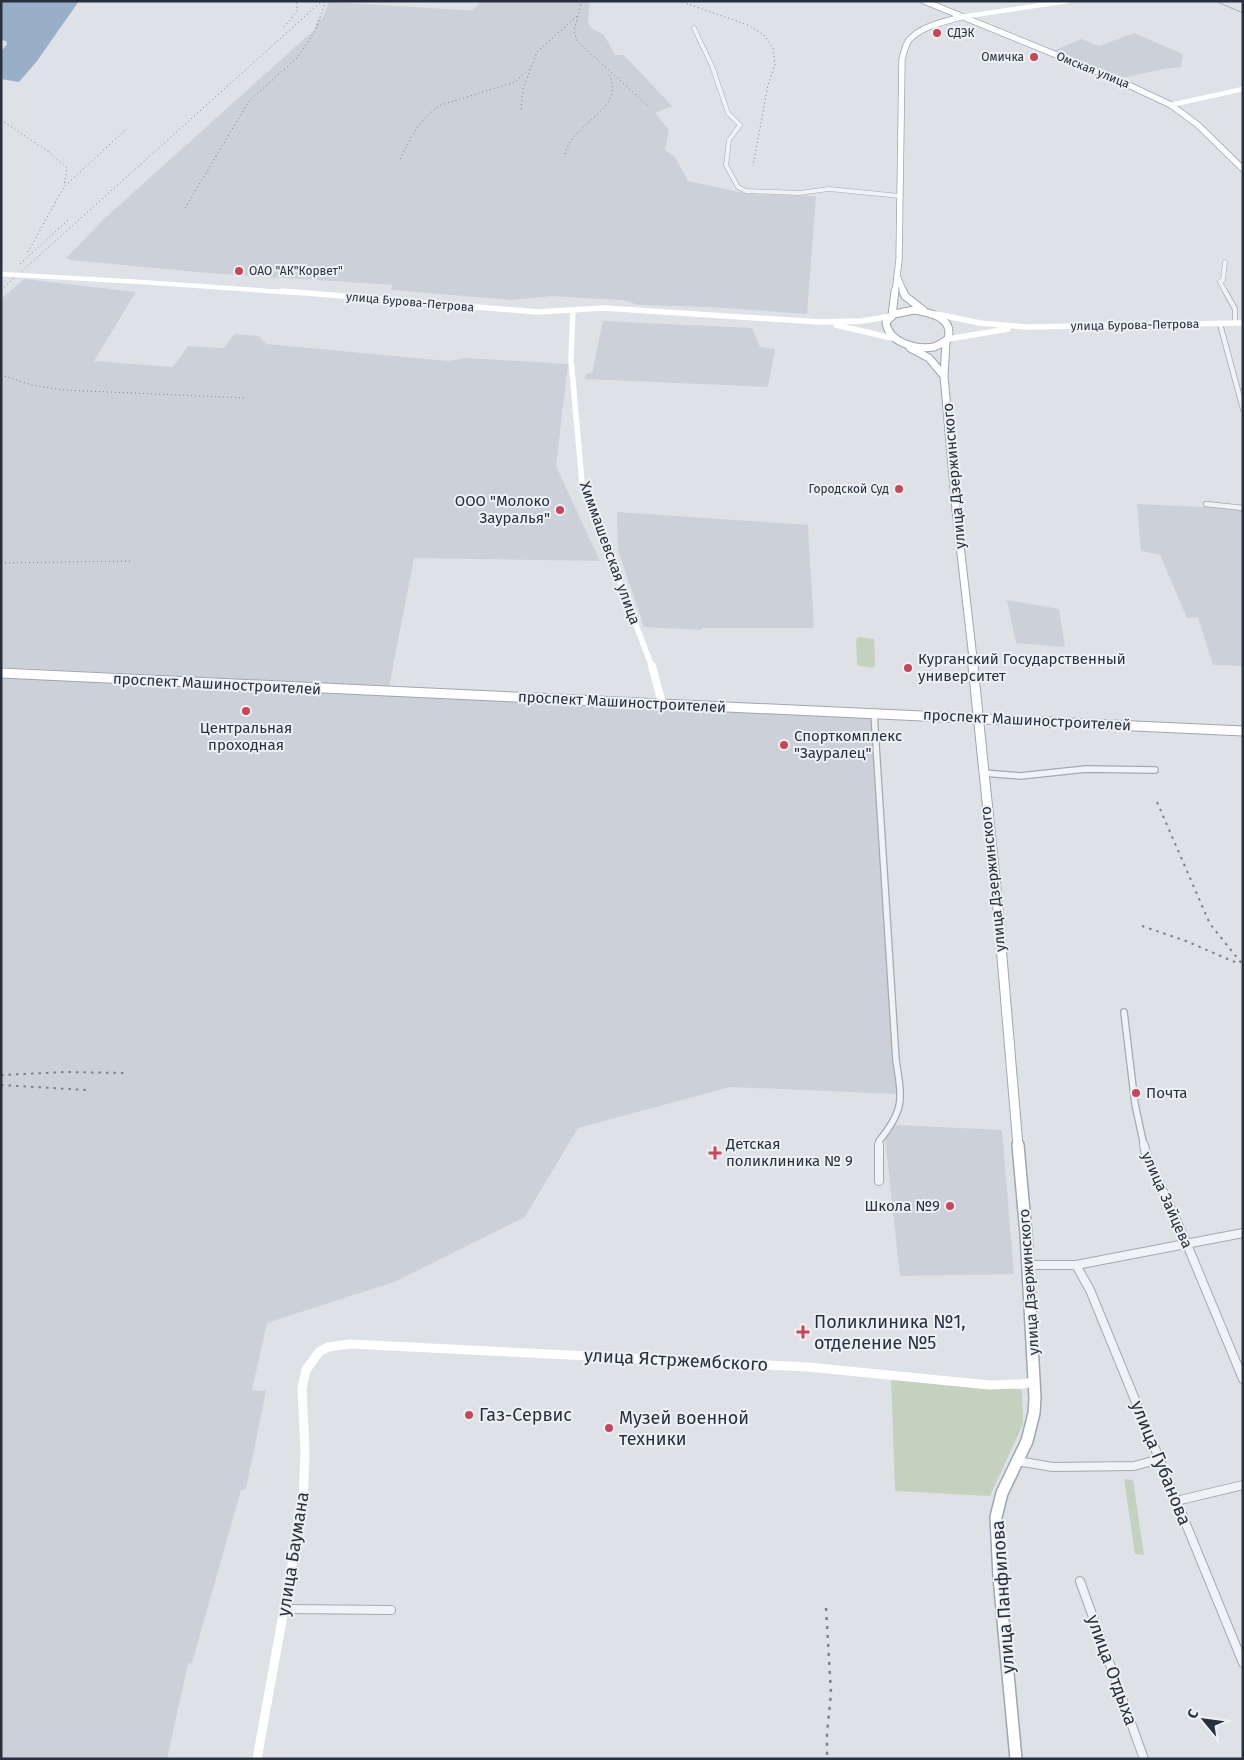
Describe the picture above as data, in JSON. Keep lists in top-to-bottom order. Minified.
{"streets":{"main road":["Омская улица","улица Бурова-Петрова","улица Дзержинского","Химмашевская улица","проспект Машиностроителей","улица Ястржембского","улица Баумана","улица Панфилова"],"street":["улица Зайцева","улица Губанова","улица Отдыха"]},"crossings":[["улица Бурова-Петрова","улица Дзержинского"],["улица Бурова-Петрова","Химмашевская улица"],["улица Дзержинского","проспект Машиностроителей"],["улица Дзержинского","улица Ястржембского"],["улица Дзержинского","улица Панфилова"],["Химмашевская улица","проспект Машиностроителей"],["улица Ястржембского","улица Баумана"],["улица Ястржембского","улица Панфилова"]],"places":{"other":["СДЭК","Омичка","ОАО \"АК\"Корвет\"","Городской Суд","ООО \"Молоко Зауралья\"","Курганский Государственный университет","Центральная проходная","Спорткомплекс \"Зауралец\"","Почта","Школа №9","Газ-Сервис","Музей военной техники"],"health":["Детская поликлиника № 9","Поликлиника №1, отделение №5"]},"north":"top left"}
